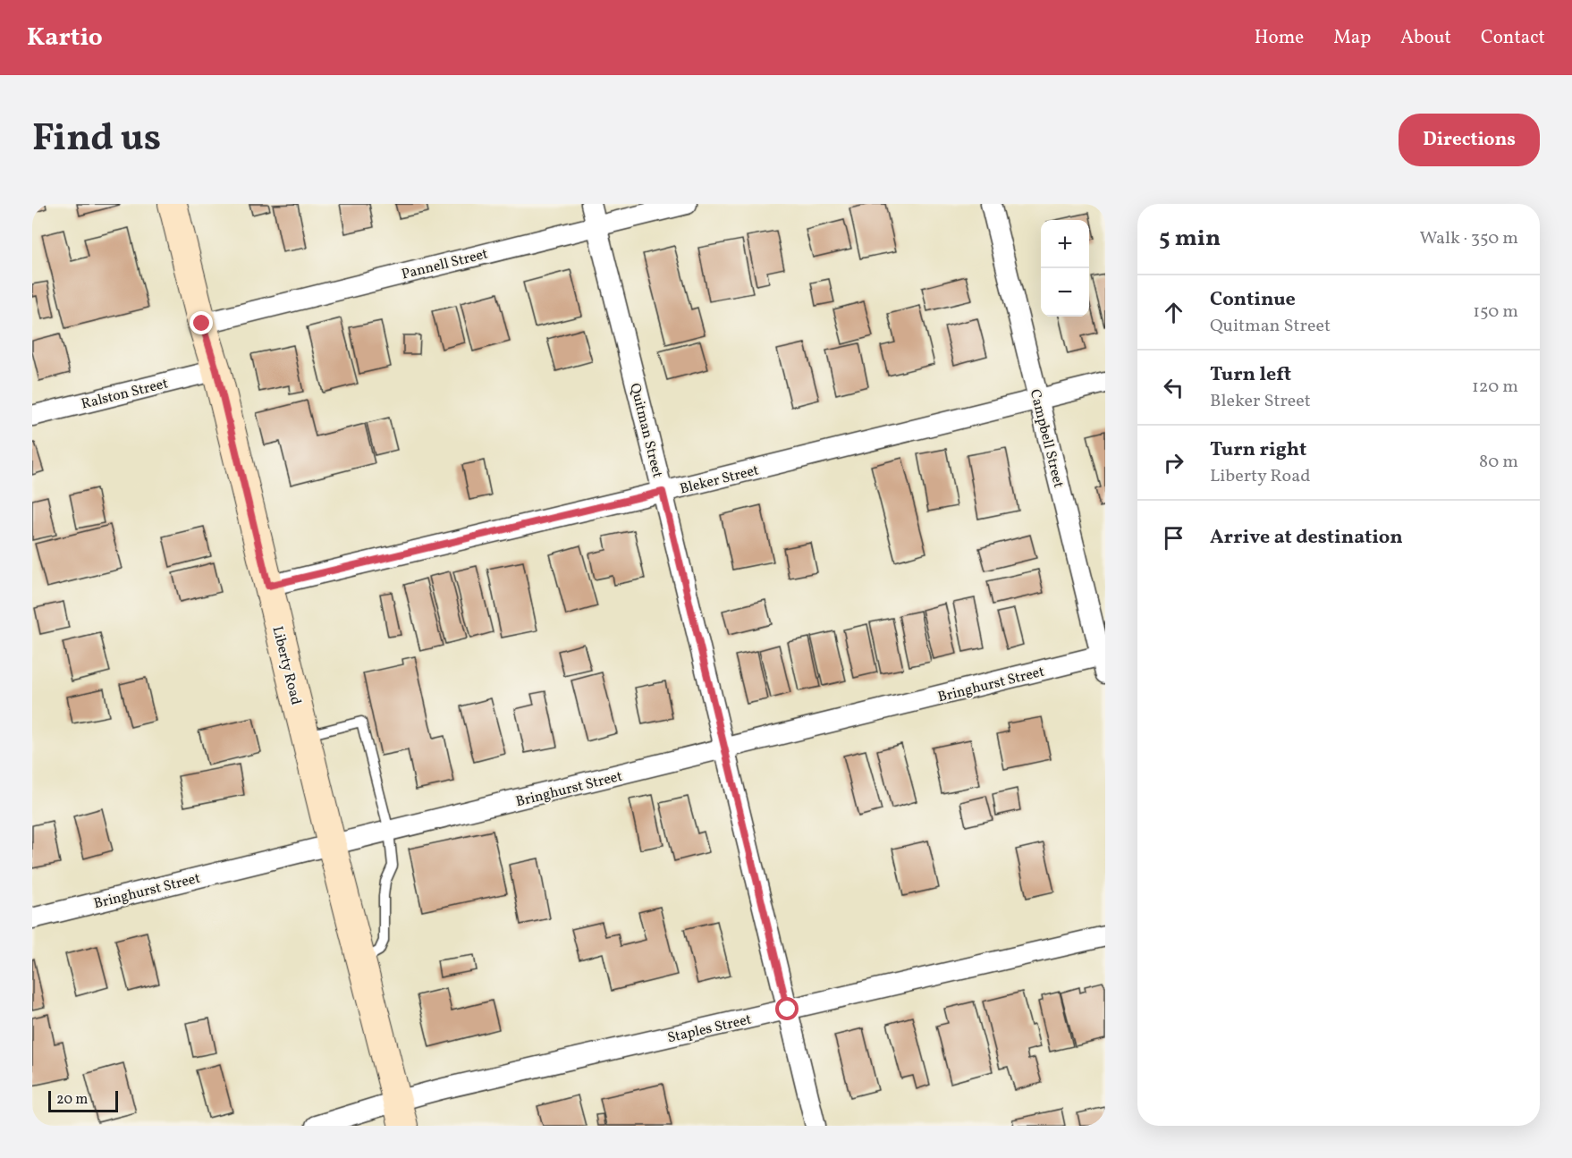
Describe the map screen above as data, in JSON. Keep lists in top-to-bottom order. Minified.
{"streets":{"main road":["Liberty Road"],"street":["Pannell Street","Ralston Street","Quitman Street","Campbell Street","Bleker Street","Bringhurst Street","Staples Street"]},"crossings":[["Pannell Street","Quitman Street"],["Pannell Street","Liberty Road"],["Ralston Street","Liberty Road"],["Quitman Street","Bleker Street"],["Quitman Street","Bringhurst Street"],["Quitman Street","Staples Street"],["Campbell Street","Bleker Street"],["Campbell Street","Bringhurst Street"],["Bleker Street","Liberty Road"],["Liberty Road","Bringhurst Street"],["Liberty Road","Staples Street"]],"scale_bar":"20 m","page":{"header":"Kartio","nav":["Home","Map","About","Contact"],"title":"Find us","buttons":"Directions","heading":["5 min","Walk · 350 m"],"map_buttons":["+","−"],"list":[["Continue","Quitman Street","150 m"],["Turn left","Bleker Street","120 m"],["Turn right","Liberty Road","80 m"],"Arrive at destination"],"scale":"20 m"}}
